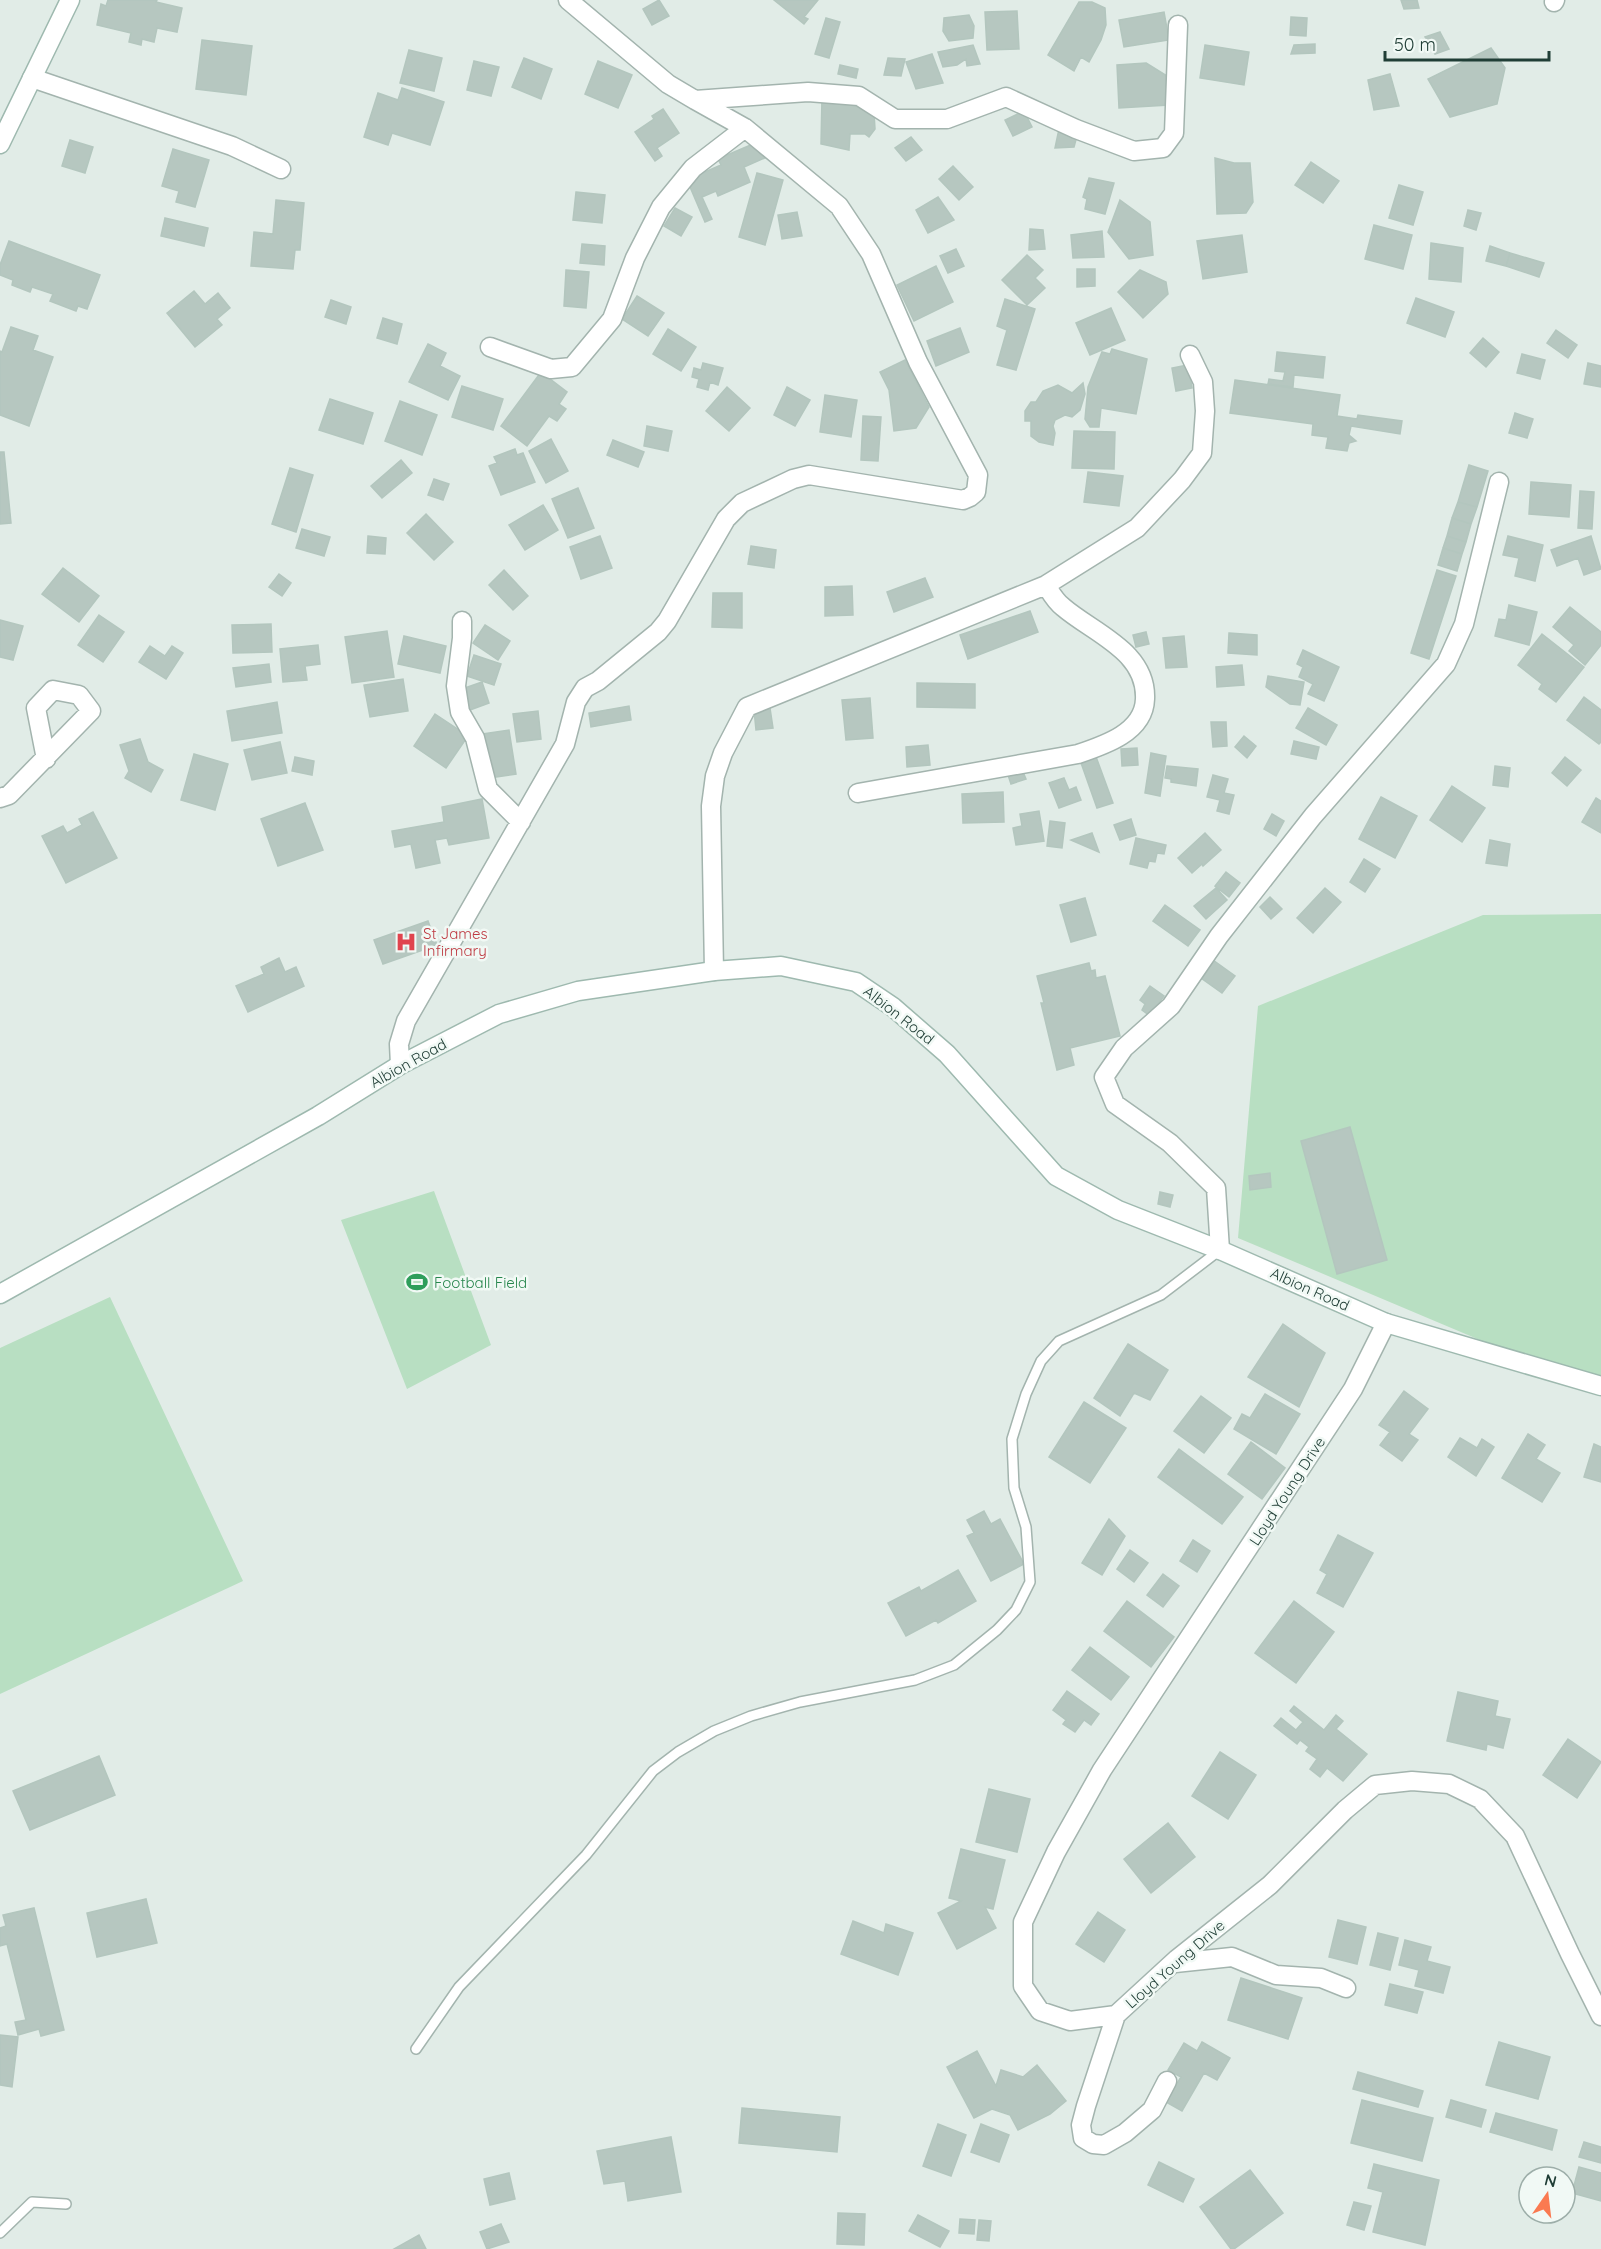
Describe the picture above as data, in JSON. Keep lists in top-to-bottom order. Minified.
{"streets":{"street":["Albion Road","Lloyd Young Drive"]},"crossings":[["Albion Road","Lloyd Young Drive"]],"places":{"hospital":["St James Infirmary"],"sports":["Football Field"]},"scale_bar":"50 m","north":"top"}
